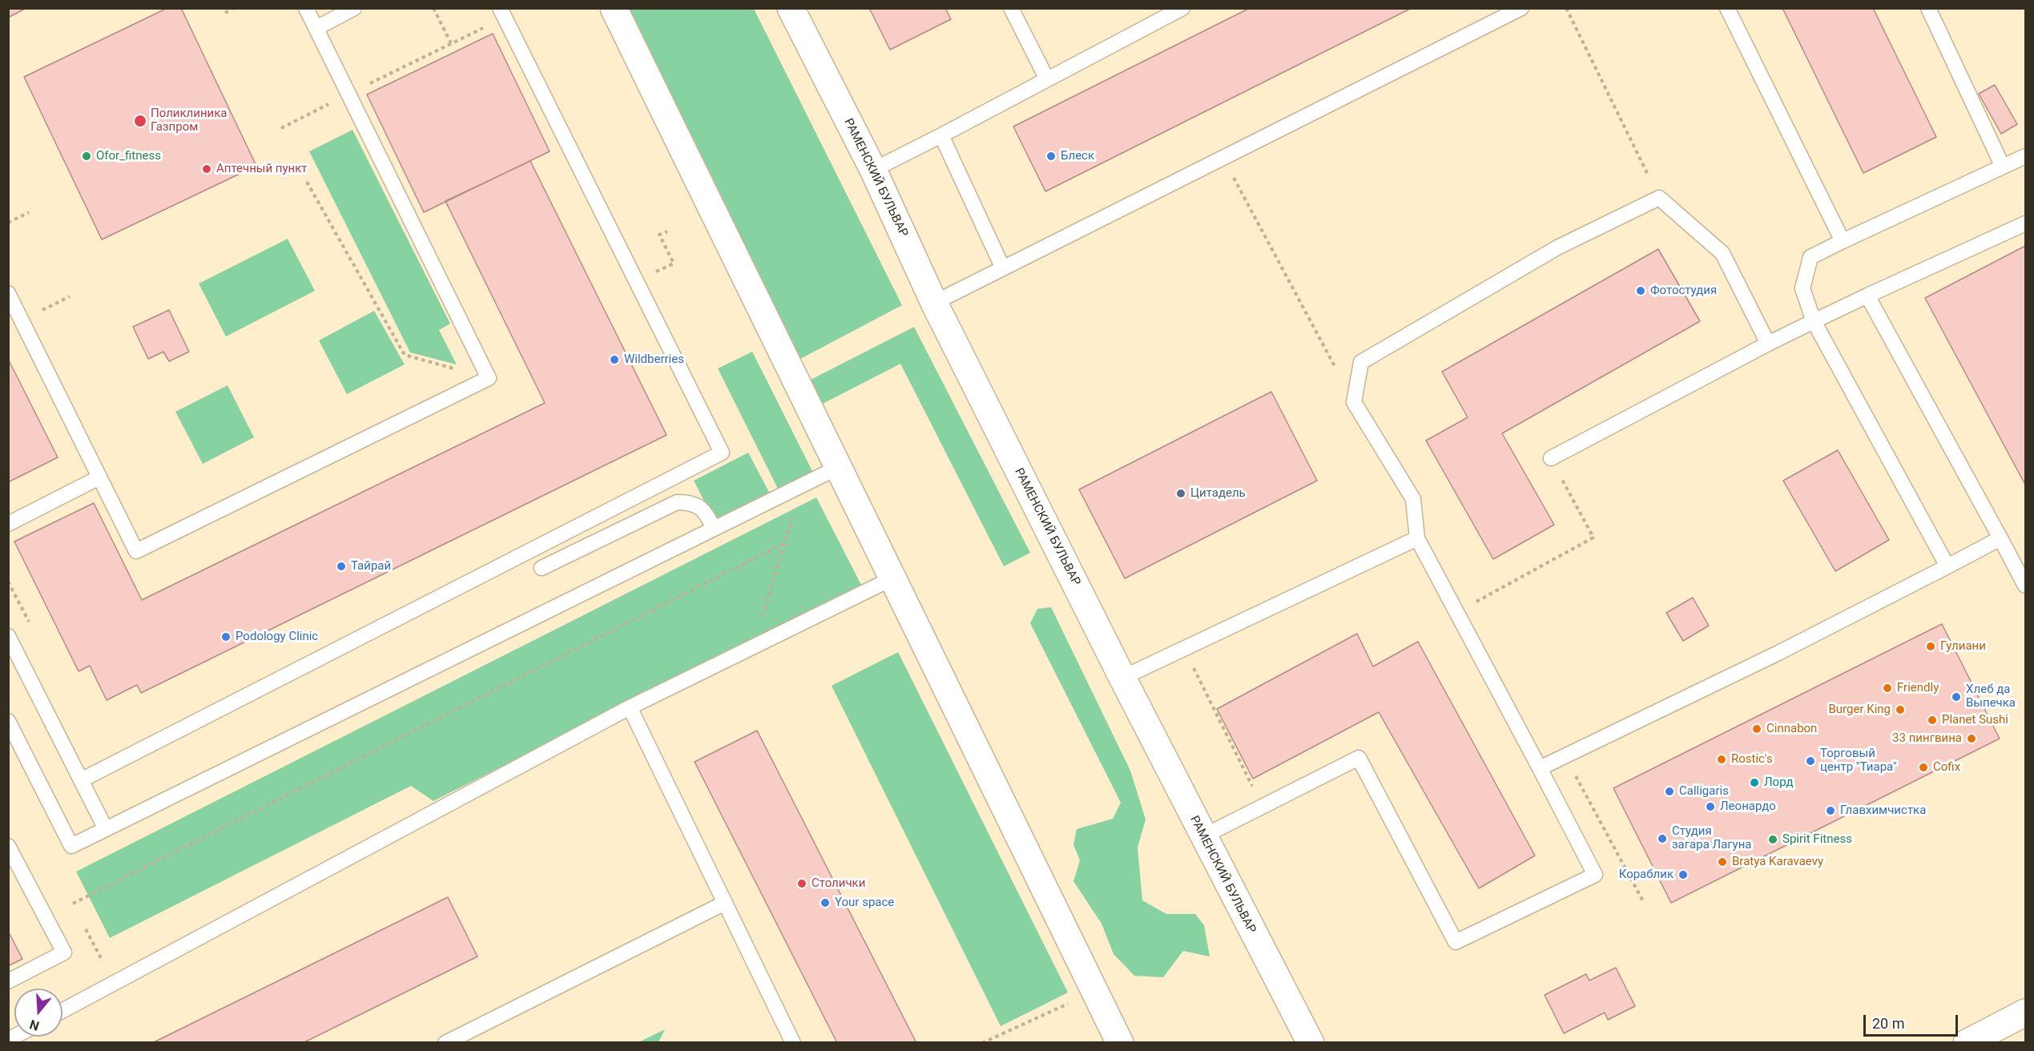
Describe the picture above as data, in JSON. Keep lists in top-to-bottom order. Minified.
{"streets":{"street":["РАМЕНСКИЙ БУЛЬВАР"]},"places":["Поликлиника Газпром","Ofor_fitness","Блеск","Аптечный пункт","Фотостудия","Wildberries","Цитадель","Тайрай","Podology Clinic","Гулиани","Friendly","Хлеб да Выпечка","Burger King","Planet Sushi","Cinnabon","33 пингвина","Rostic's","Торговый центр \"Тиара\"","Cofix","Лорд","Calligaris","Леонардо","Главхимчистка","Студия загара Лагуна","Spirit Fitness","Bratya Karavaevy","Кораблик","Столички","Your space"],"scale_bar":"20 m","north":"bottom"}
